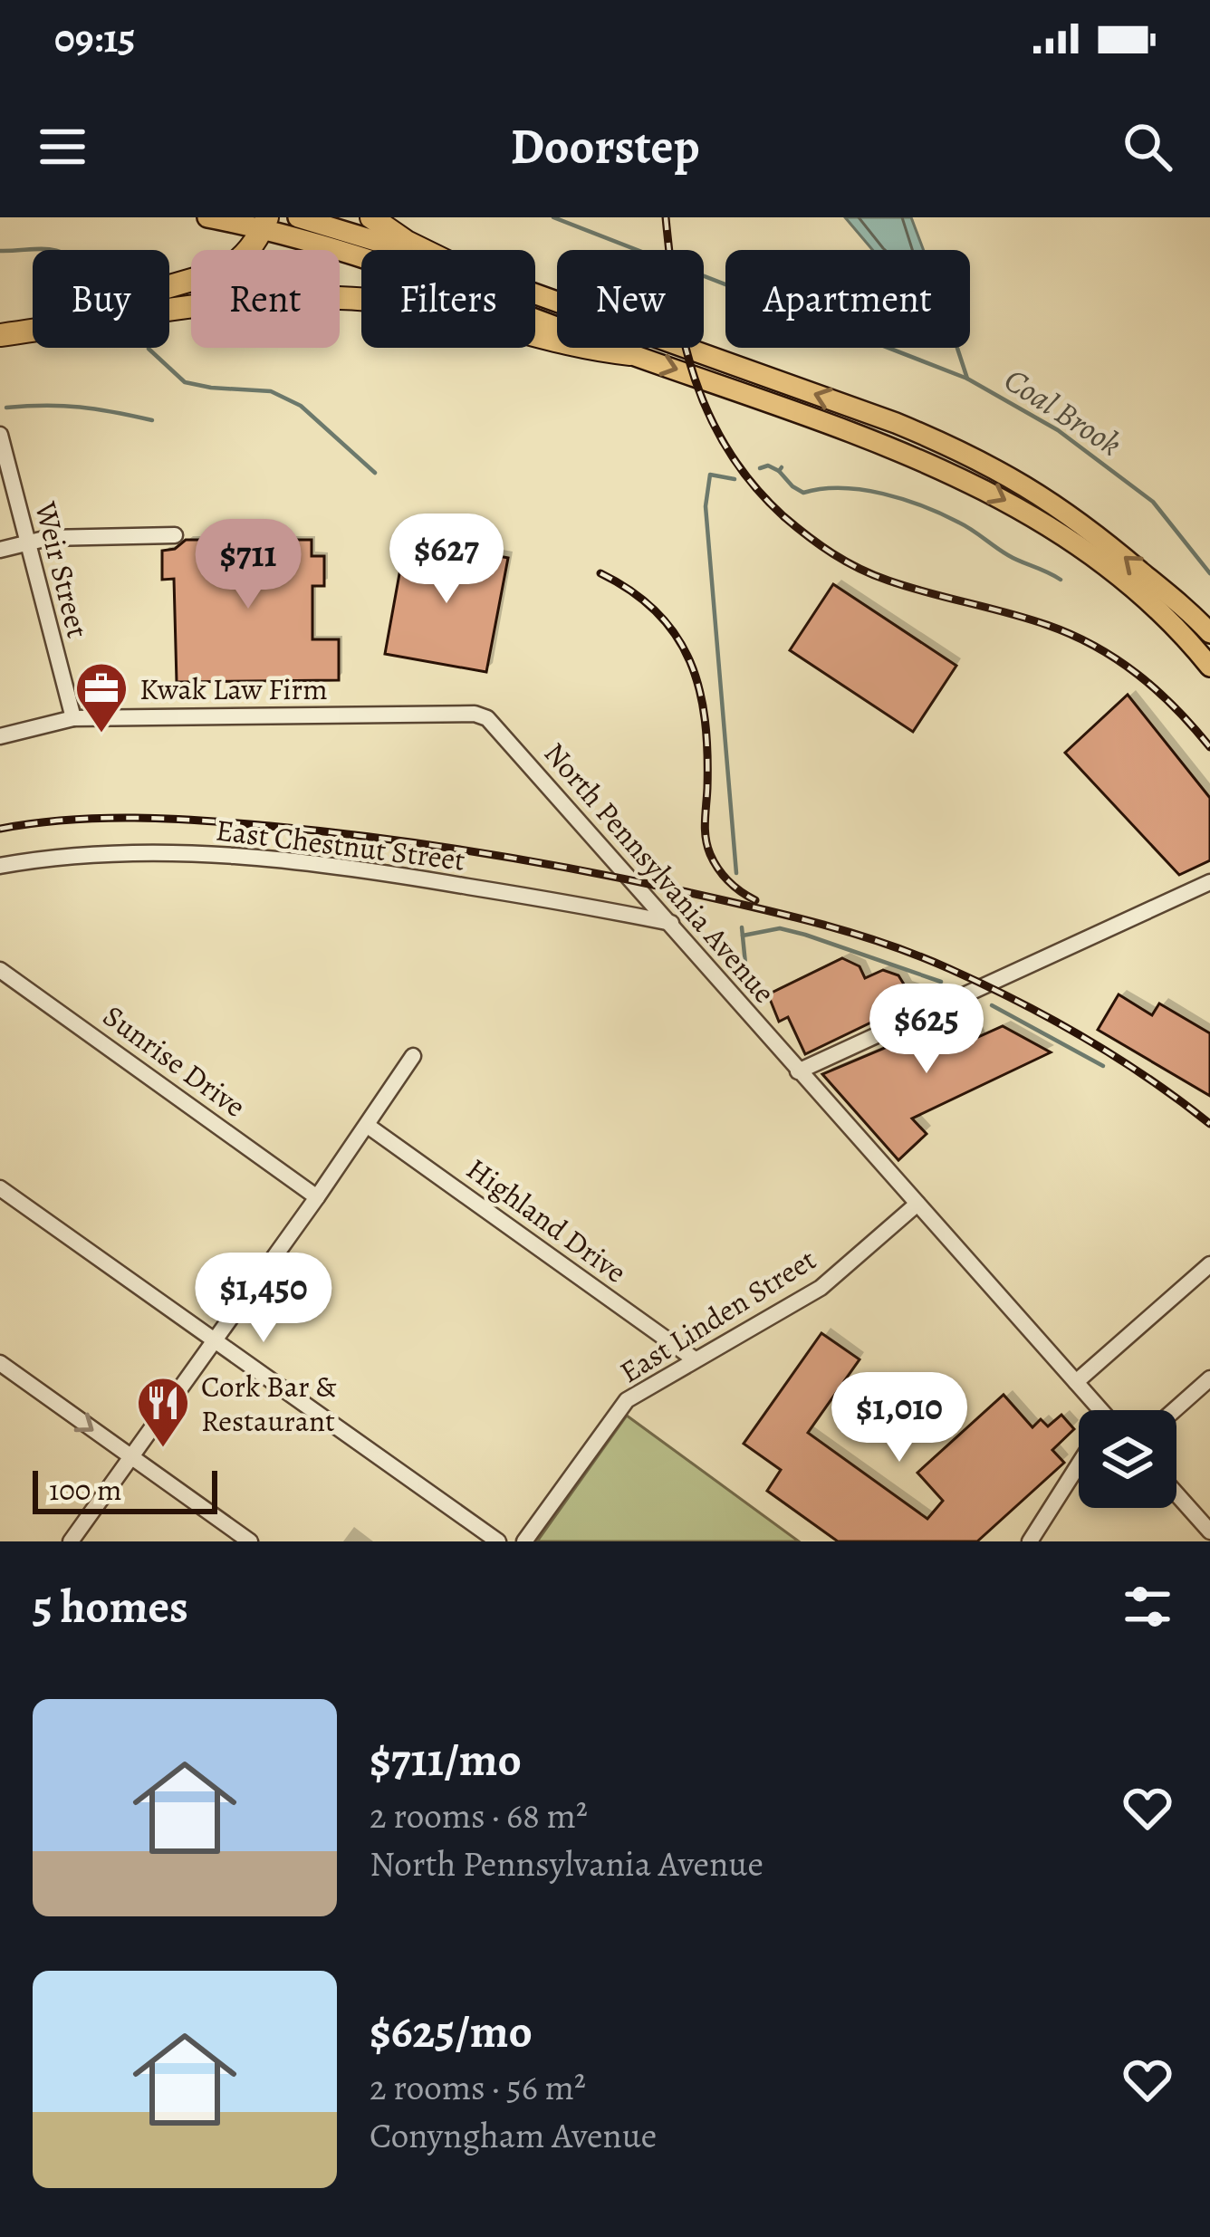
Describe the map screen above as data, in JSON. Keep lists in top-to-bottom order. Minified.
{"streets":{"street":["Weir Street","East Chestnut Street","North Pennsylvania Avenue","Sunrise Drive","Highland Drive","East Linden Street"]},"crossings":[["Weir Street","North Pennsylvania Avenue"],["East Chestnut Street","North Pennsylvania Avenue"],["North Pennsylvania Avenue","East Linden Street"],["Highland Drive","East Linden Street"]],"water":["Coal Brook"],"places":{"office":["Kwak Law Firm"],"restaurant":["Cork Bar & Restaurant"]},"scale_bar":"100 m","page":{"status":"09:15","header":"Doorstep","chip":["Buy","Rent","Filters","New","Apartment"],"price":["$627","$711","$625","$1,450","$1,010"],"scale":"100 m","heading":"5 homes","list":[{"name":"$711/mo","note":"2 rooms · 68 m² · North Pennsylvania Avenue"},{"name":"$625/mo","note":"2 rooms · 56 m² · Conyngham Avenue"}]}}
